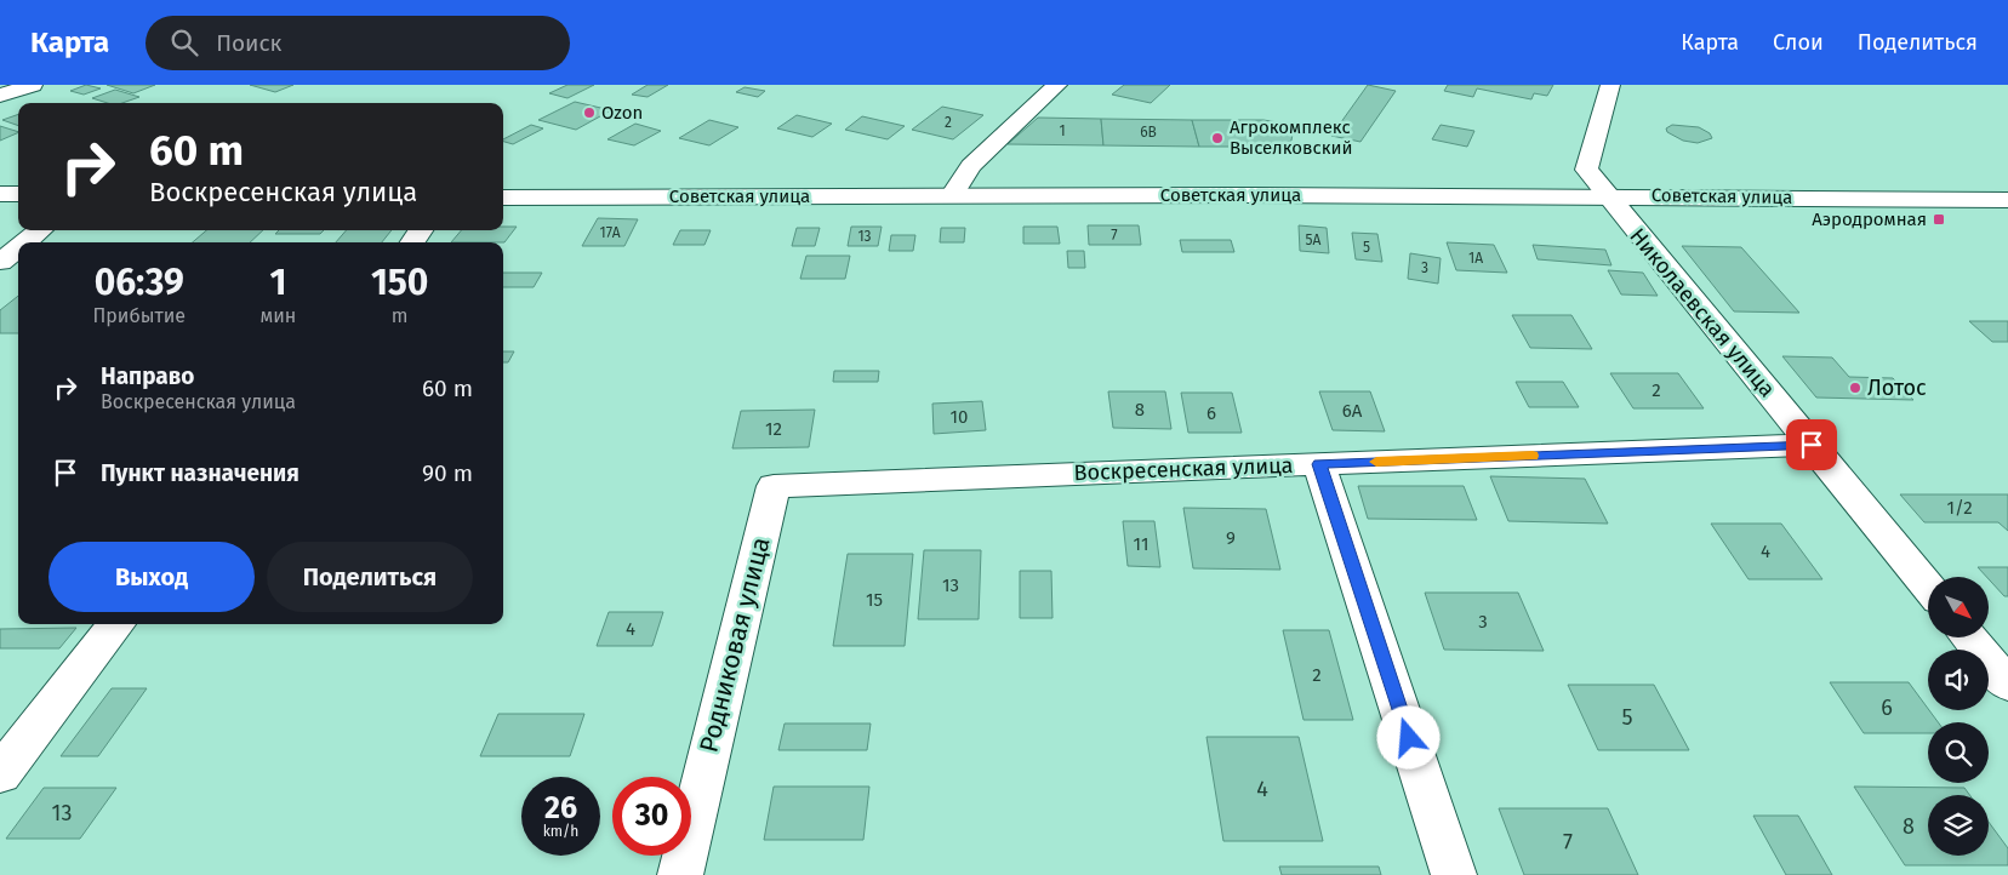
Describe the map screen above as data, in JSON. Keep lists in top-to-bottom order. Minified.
{"streets":{"street":["Советская улица","Николаевская улица","Воскресенская улица","Родниковая улица"]},"crossings":[["Советская улица","Николаевская улица"],["Николаевская улица","Воскресенская улица"],["Воскресенская улица","Родниковая улица"]],"places":{"other":["Ozon","Агрокомплекс Выселковский","Лотос"],"transit":["Аэродромная"]},"house_numbers":["2","1","6В","17А","7","13","5А","5","1А","3","2","8","6А","6","10","12","1/2","9","11","4","13","15","3","4","2","6","5","4","13","8","7"],"north":"bottom right","page":{"header":"Карта","search":"Поиск","nav":["Карта","Слои","Поделиться"],"turn":["60 m","Воскресенская улица"],"eta":["06:39","Прибытие","1","мин","150","m"],"list":[{"name":"Направо","note":"Воскресенская улица","value":"60 m"},{"name":"Пункт назначения","value":"90 m"}],"buttons":["Выход","Поделиться"],"speed":"26 km/h","limit":"30"}}
